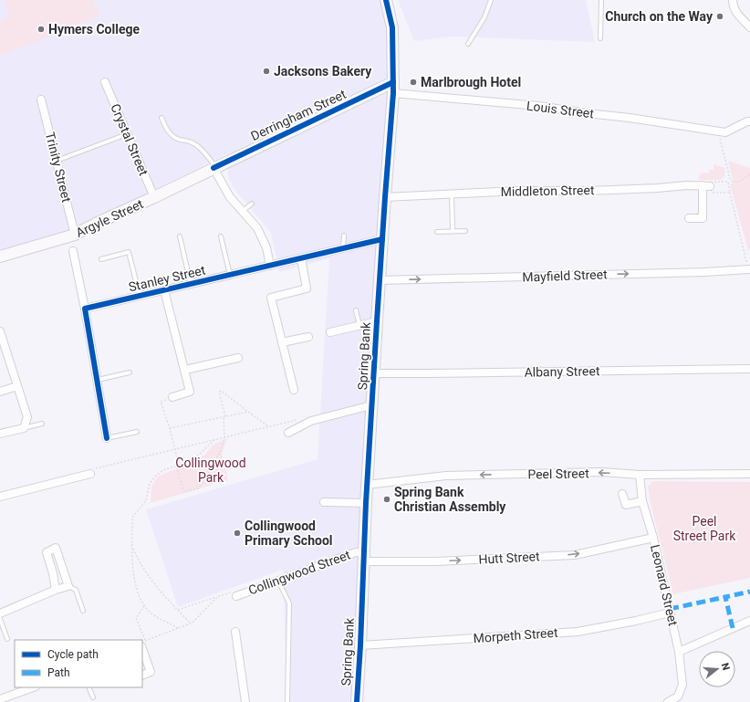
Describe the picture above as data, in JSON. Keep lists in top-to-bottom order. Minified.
{"streets":{"street":["Louis Street","Derringham Street","Crystal Street","Trinity Street","Middleton Street","Argyle Street","Mayfield Street","Stanley Street","Spring Bank","Albany Street","Peel Street","Hutt Street","Collingwood Street","Leonard Street","Morpeth Street"]},"crossings":[["Louis Street","Derringham Street"],["Louis Street","Spring Bank"],["Derringham Street","Argyle Street"],["Derringham Street","Spring Bank"],["Crystal Street","Argyle Street"],["Trinity Street","Argyle Street"],["Middleton Street","Spring Bank"],["Mayfield Street","Spring Bank"],["Stanley Street","Spring Bank"],["Spring Bank","Albany Street"],["Spring Bank","Peel Street"],["Spring Bank","Hutt Street"],["Spring Bank","Collingwood Street"],["Spring Bank","Morpeth Street"],["Peel Street","Leonard Street"],["Hutt Street","Collingwood Street"],["Hutt Street","Leonard Street"],["Leonard Street","Morpeth Street"]],"one_way":["Mayfield Street","Peel Street","Hutt Street"],"parks":["Collingwood Park","Peel Street Park"],"places":["Church on the Way","Hymers College","Jacksons Bakery","Marlbrough Hotel","Spring Bank Christian Assembly","Collingwood Primary School"],"legend":["Cycle path","Path"],"north":"right"}
